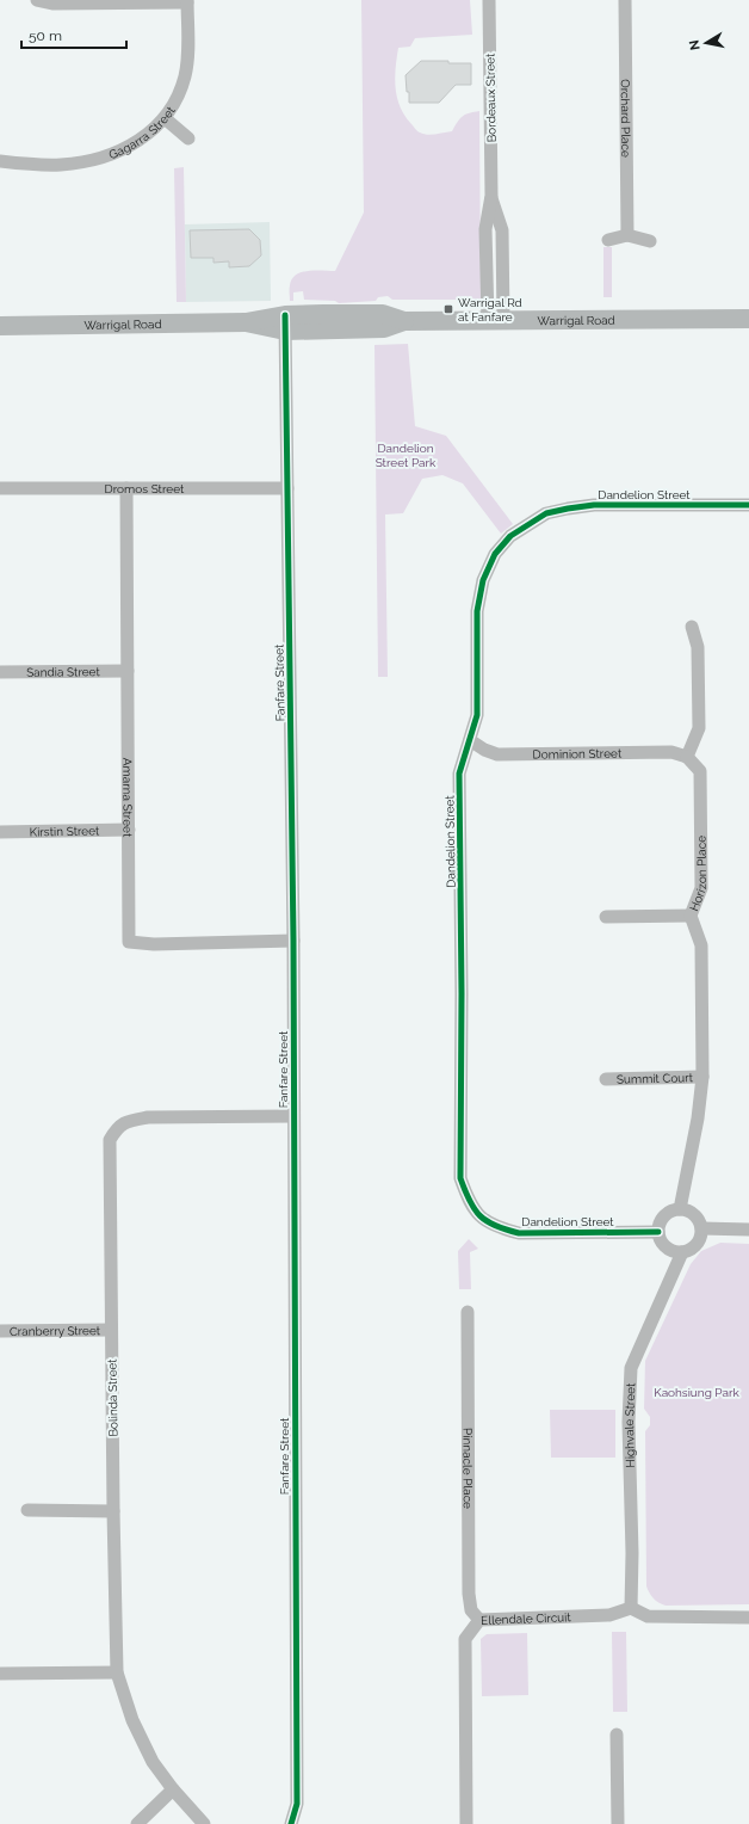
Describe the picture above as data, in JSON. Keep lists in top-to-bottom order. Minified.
{"streets":{"main road":["Warrigal Road"],"street":["Bordeaux Street","Orchard Place","Gagarra Street","Dromos Street","Dandelion Street","Sandia Street","Fanfare Street","Dominion Street","Amarna Street","Kirstin Street","Horizon Place","Summit Court","Cranberry Street","Bolinda Street","Highvale Street","Pinnacle Place","Ellendale Circuit"]},"crossings":[["Bordeaux Street","Warrigal Road"],["Warrigal Road","Fanfare Street"],["Dromos Street","Fanfare Street"],["Dromos Street","Amarna Street"],["Dandelion Street","Dominion Street"],["Dandelion Street","Horizon Place"],["Dandelion Street","Highvale Street"],["Sandia Street","Amarna Street"],["Fanfare Street","Amarna Street"],["Fanfare Street","Bolinda Street"],["Dominion Street","Horizon Place"],["Amarna Street","Kirstin Street"],["Horizon Place","Summit Court"],["Horizon Place","Highvale Street"],["Cranberry Street","Bolinda Street"],["Highvale Street","Ellendale Circuit"],["Pinnacle Place","Ellendale Circuit"]],"parks":["Dandelion Street Park","Kaohsiung Park"],"places":{"transit":["Warrigal Rd at Fanfare"]},"scale_bar":"50 m","north":"left"}
